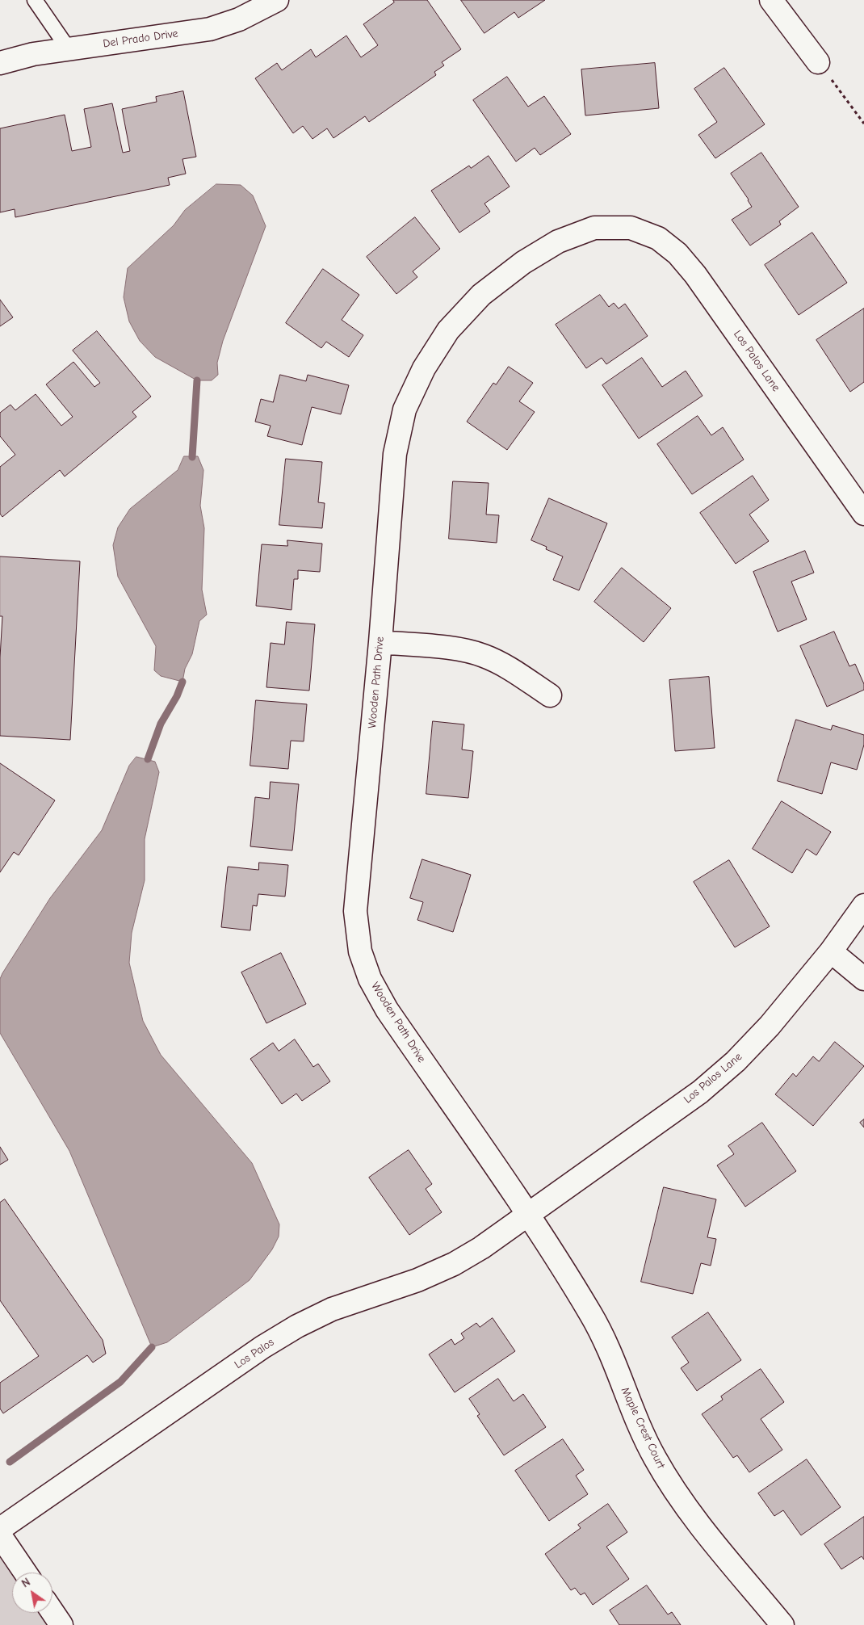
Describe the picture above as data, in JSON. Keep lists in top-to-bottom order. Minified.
{"streets":{"street":["Del Prado Drive","Los Palos Lane","Wooden Path Drive","Los Palos","Maple Crest Court"]},"crossings":[["Los Palos Lane","Wooden Path Drive"],["Los Palos Lane","Los Palos"],["Los Palos Lane","Maple Crest Court"],["Wooden Path Drive","Los Palos"],["Wooden Path Drive","Maple Crest Court"],["Los Palos","Maple Crest Court"]],"north":"top left"}
